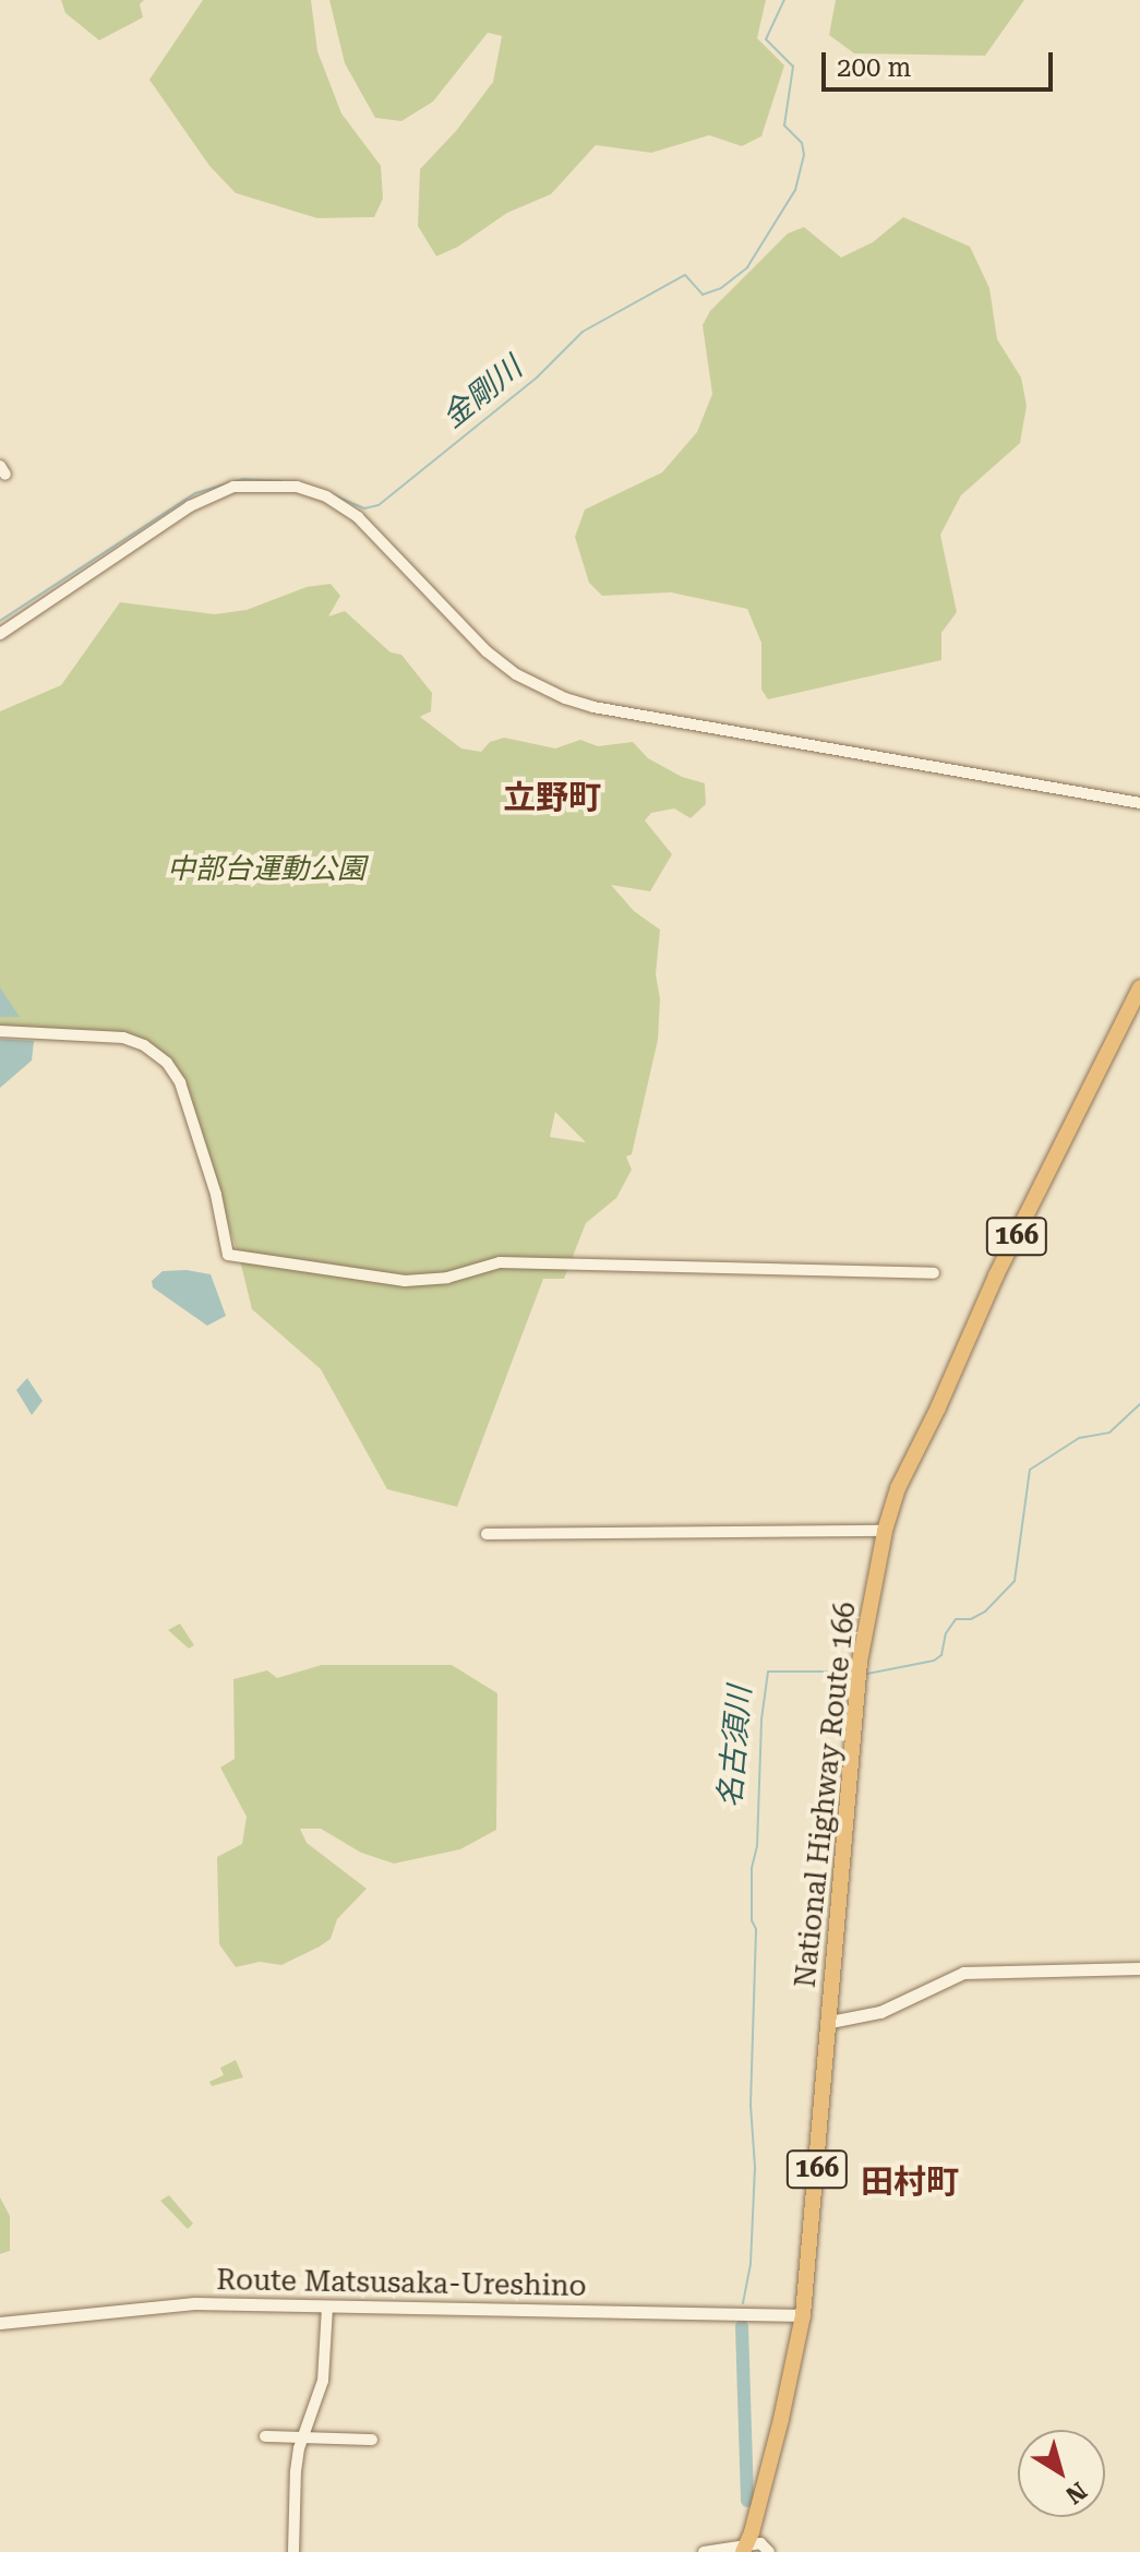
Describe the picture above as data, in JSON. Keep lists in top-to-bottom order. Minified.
{"streets":{"highway":["166","National Highway Route 166"],"main road":["Route Matsusaka-Ureshino"]},"crossings":[["National Highway Route 166","Route Matsusaka-Ureshino"]],"districts":["立野町","田村町"],"water":["金剛川","名古須川"],"parks":["中部台運動公園"],"scale_bar":"200 m","north":"bottom right"}
